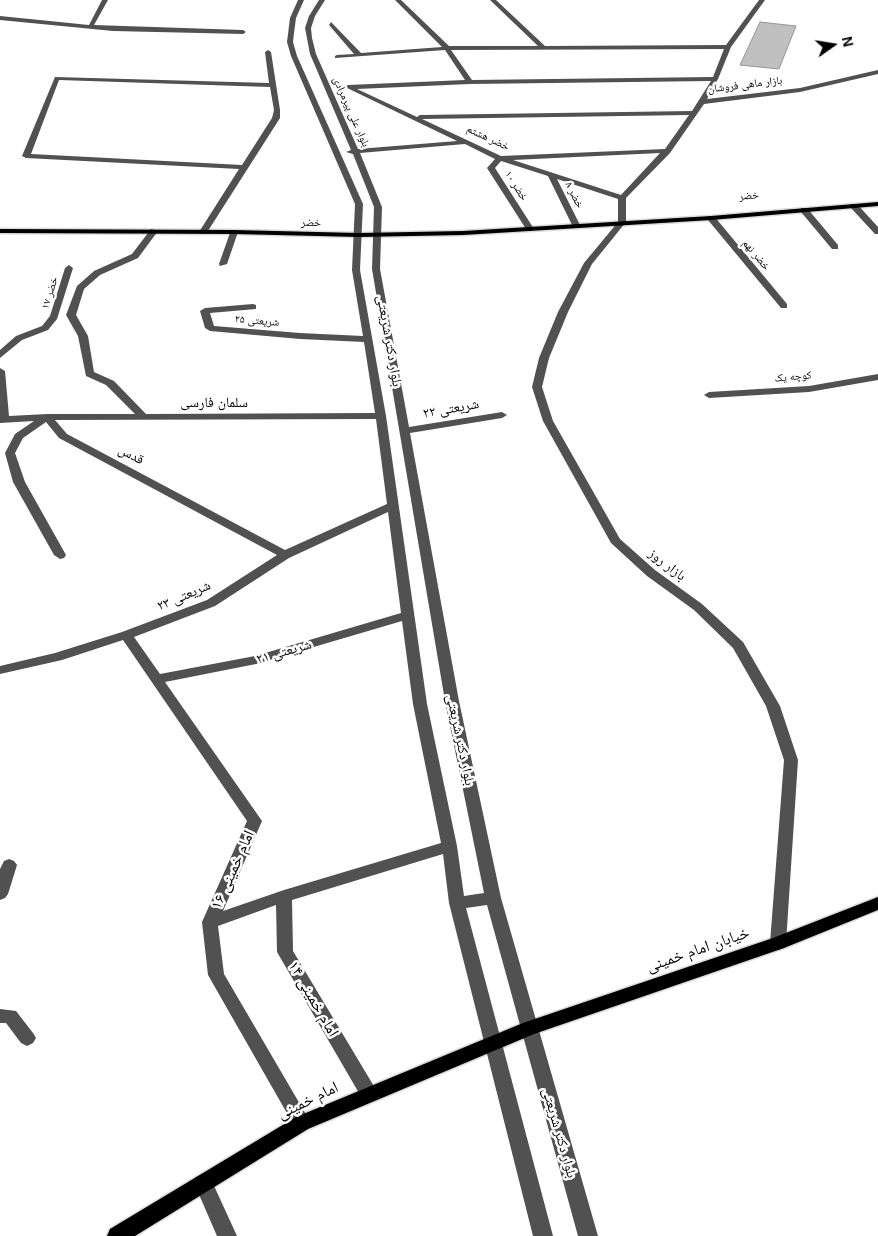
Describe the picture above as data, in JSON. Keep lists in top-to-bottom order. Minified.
{"streets":{"main road":["خضر","خیابان امام خمینی","امام خمینی"],"street":["بازار ماهی فروشان","بلوار علی پیرمرادی","خضر هشتم","خضر ۱۰","خضر ۸","خضر نهم","خضر ۱۷","شریعتی ۲۵","بلوار دکتر شریعتی","کوچه یک","سلمان فارسی","شریعتی ۲۲","قدس","بازار روز","شریعتی ۲۳","شریعتی ۲۱","امام خمینی ۱۶","امام خمینی ۱۴"]},"crossings":[["بازار ماهی فروشان","خضر هشتم"],["بلوار علی پیرمرادی","خضر"],["بلوار علی پیرمرادی","بلوار دکتر شریعتی"],["خضر هشتم","خضر ۱۰"],["خضر هشتم","خضر ۸"],["خضر ۱۰","خضر"],["خضر ۸","خضر"],["خضر","خضر نهم"],["خضر","بلوار دکتر شریعتی"],["خضر","بازار روز"],["شریعتی ۲۵","بلوار دکتر شریعتی"],["بلوار دکتر شریعتی","سلمان فارسی"],["بلوار دکتر شریعتی","شریعتی ۲۲"],["بلوار دکتر شریعتی","شریعتی ۲۳"],["بلوار دکتر شریعتی","شریعتی ۲۱"],["بلوار دکتر شریعتی","خیابان امام خمینی"],["بلوار دکتر شریعتی","امام خمینی"],["سلمان فارسی","قدس"],["قدس","شریعتی ۲۳"],["بازار روز","خیابان امام خمینی"],["شریعتی ۲۳","امام خمینی ۱۶"],["شریعتی ۲۱","امام خمینی ۱۶"],["امام خمینی ۱۶","امام خمینی"],["خیابان امام خمینی","امام خمینی"],["امام خمینی ۱۴","امام خمینی"]],"north":"right"}
